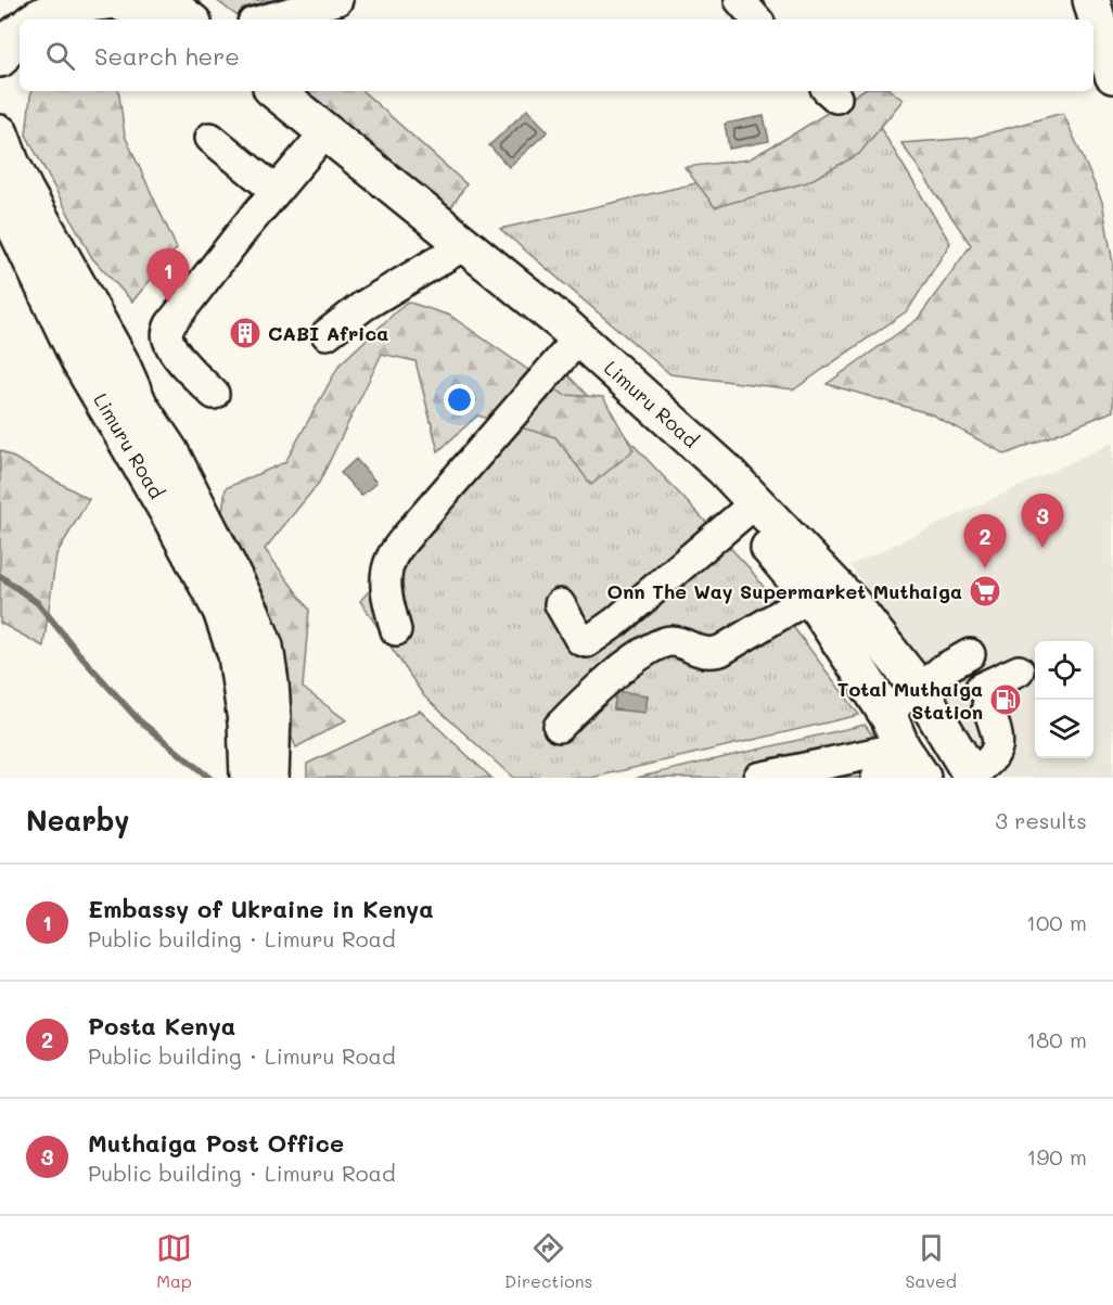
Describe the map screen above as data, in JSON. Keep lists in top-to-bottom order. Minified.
{"streets":{"main road":["Limuru Road"]},"places":{"building":["CABI Africa"],"supermarket":["Onn The Way Supermarket Muthaiga"],"fuel station":["Total Muthaiga Station"]},"page":{"search":"Search here","pins":["1","3","2"],"heading":["Nearby","3 results"],"list":[{"mark":"1","name":"Embassy of Ukraine in Kenya","note":"Public building · Limuru Road","value":"100 m"},{"mark":"2","name":"Posta Kenya","note":"Public building · Limuru Road","value":"180 m"},{"mark":"3","name":"Muthaiga Post Office","note":"Public building · Limuru Road","value":"190 m"}],"nav":["Map","Directions","Saved"]}}
